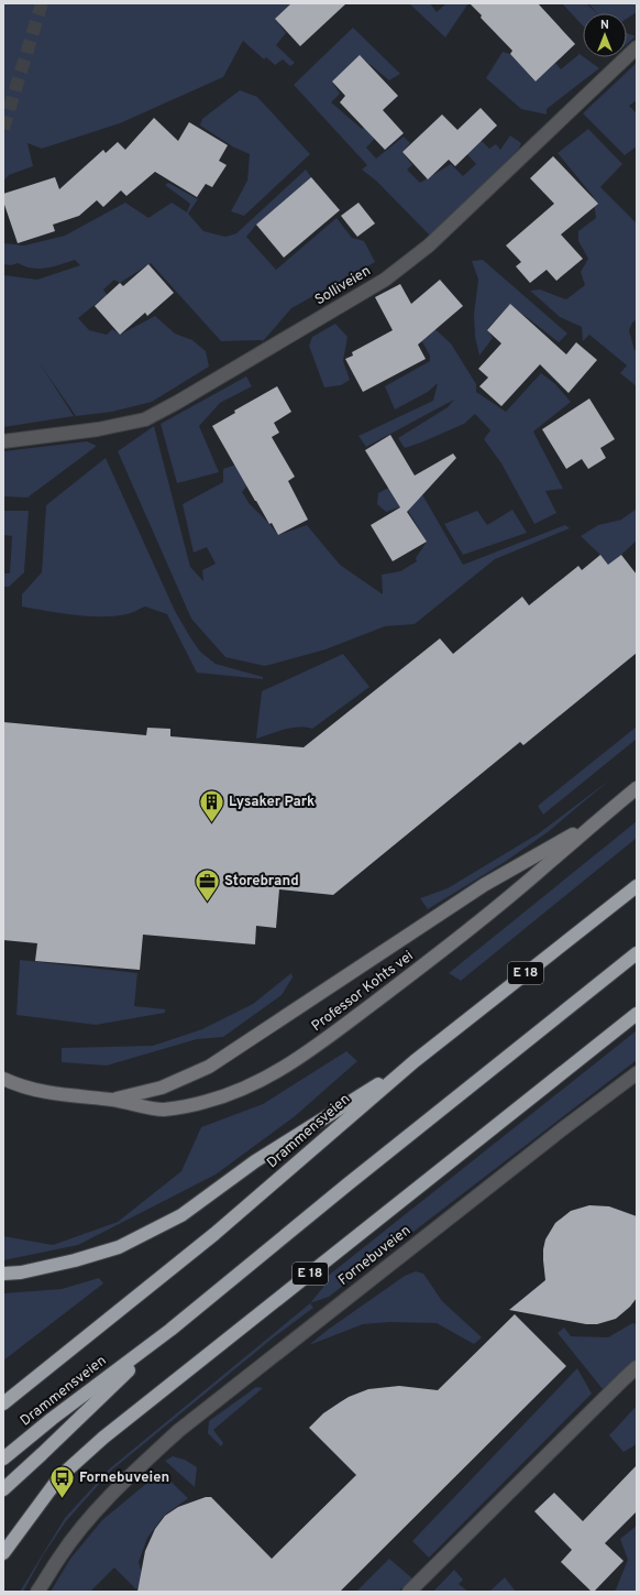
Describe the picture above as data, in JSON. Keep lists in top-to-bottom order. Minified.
{"streets":{"highway":["E 18","Drammensveien"],"main road":["Professor Kohts vei"],"street":["Solliveien","Fornebuveien"]},"crossings":[["E 18","Drammensveien"]],"places":{"building":["Lysaker Park"],"office":["Storebrand"],"bus stop":["Fornebuveien"]},"north":"top"}
